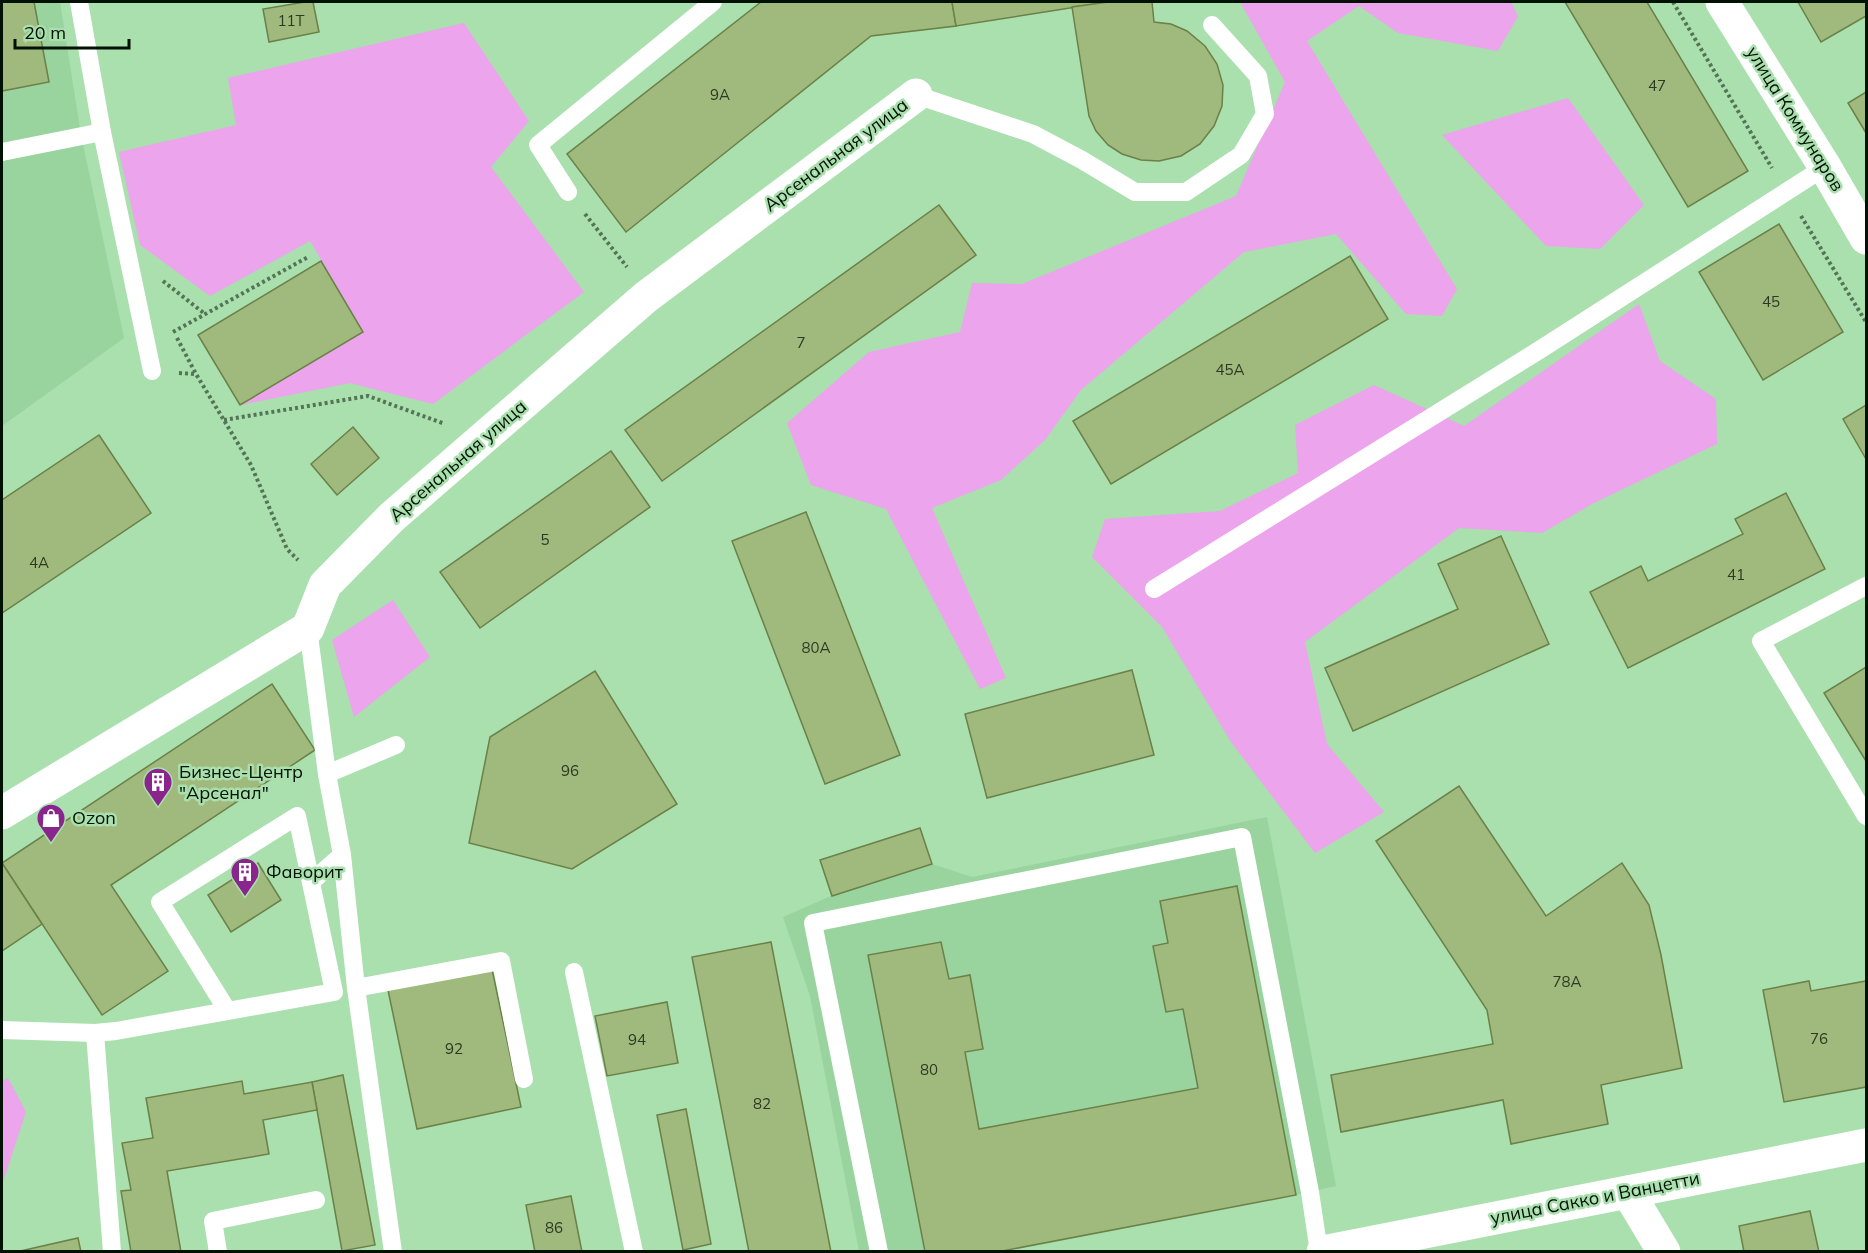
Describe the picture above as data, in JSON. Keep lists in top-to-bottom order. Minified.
{"streets":{"street":["улица Коммунаров","Арсенальная улица","улица Сакко и Ванцетти"]},"places":{"building":["Бизнес-Центр \"Арсенал\"","Фаворит"],"shop":["Ozon"]},"house_numbers":["11Т","47","9А","45","7","45А","5","4А","41","80А","96","78А","76","94","92","80","82","86"],"scale_bar":"20 m"}
